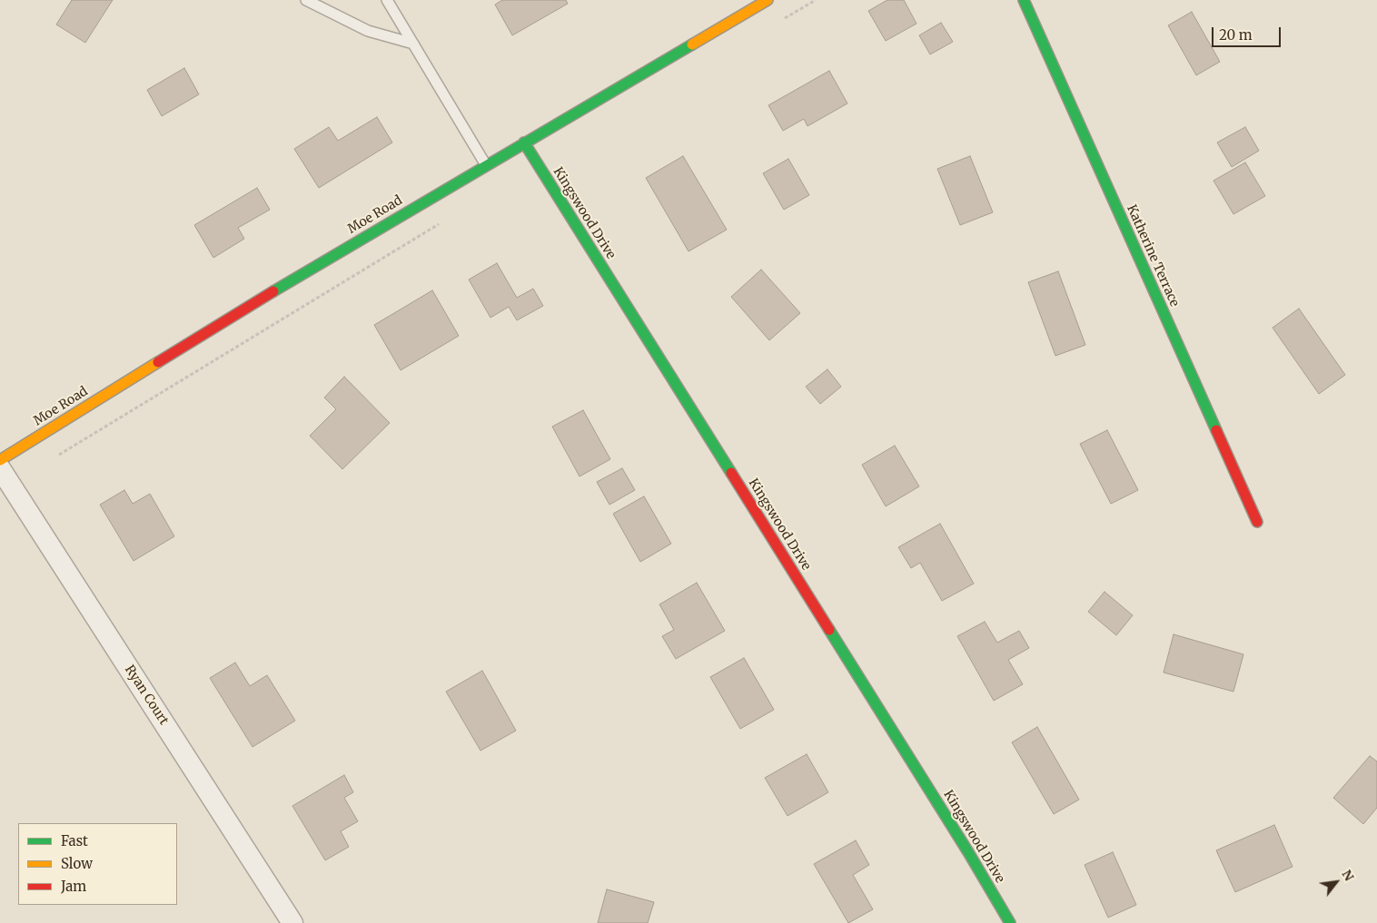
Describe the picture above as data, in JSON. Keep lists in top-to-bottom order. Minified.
{"streets":{"street":["Kingswood Drive","Moe Road","Katherine Terrace","Ryan Court"]},"crossings":[["Kingswood Drive","Moe Road"]],"legend":["Fast","Slow","Jam"],"scale_bar":"20 m","north":"top right"}
